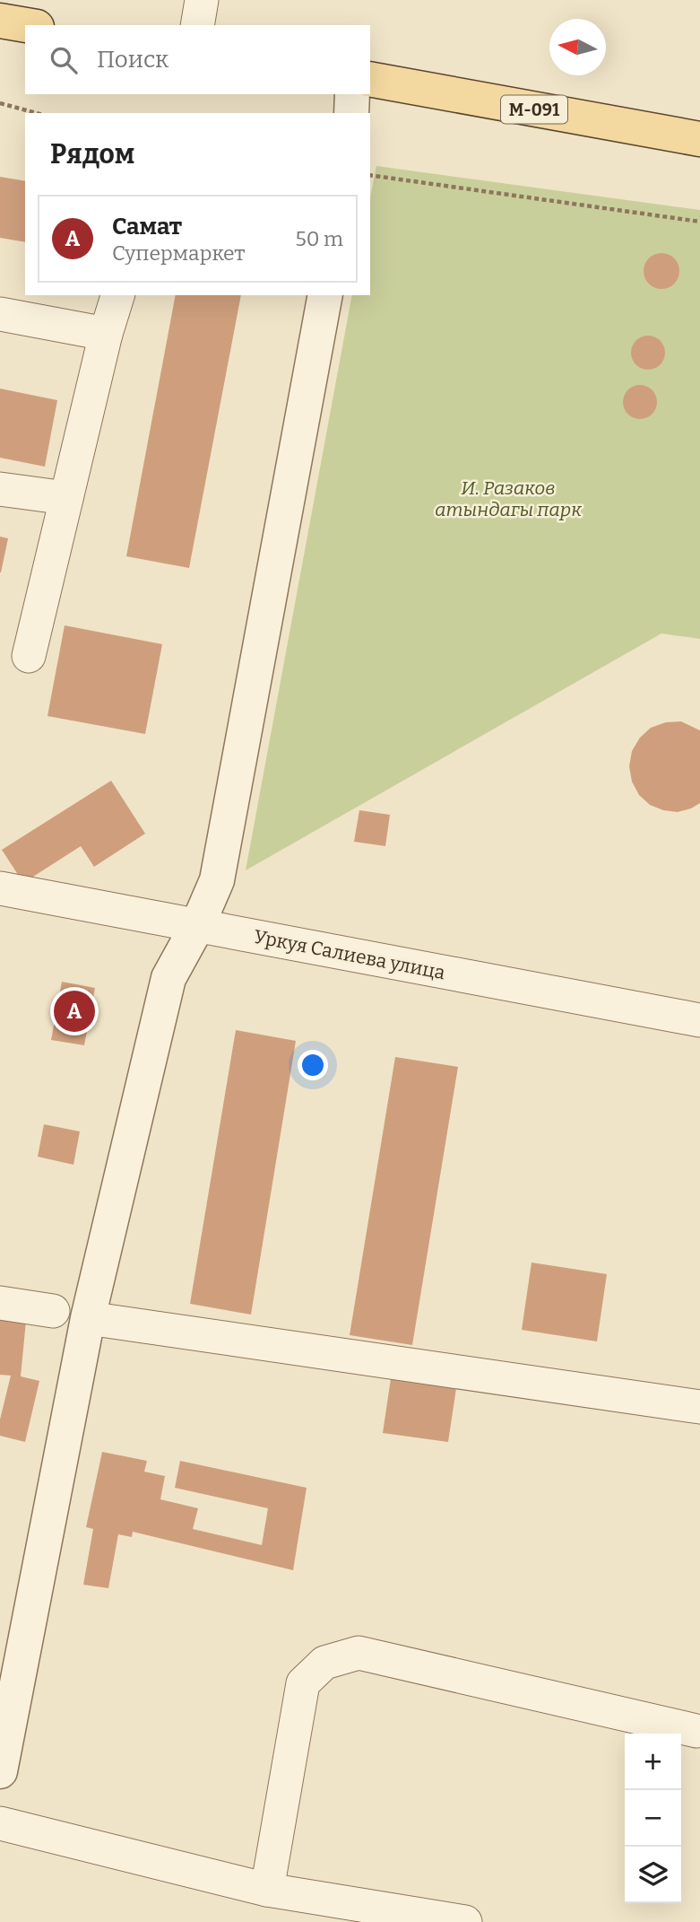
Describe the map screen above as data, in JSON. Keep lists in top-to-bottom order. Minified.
{"streets":{"main road":["М-091"],"street":["Уркуя Салиева улица"]},"parks":["И. Разаков атындагы парк"],"north":"left","page":{"search":"Поиск","heading":"Рядом","list":[{"mark":"A","name":"Самат","note":"Супермаркет","value":"50 m"}],"pins":"A","map_buttons":["+","−"]}}
